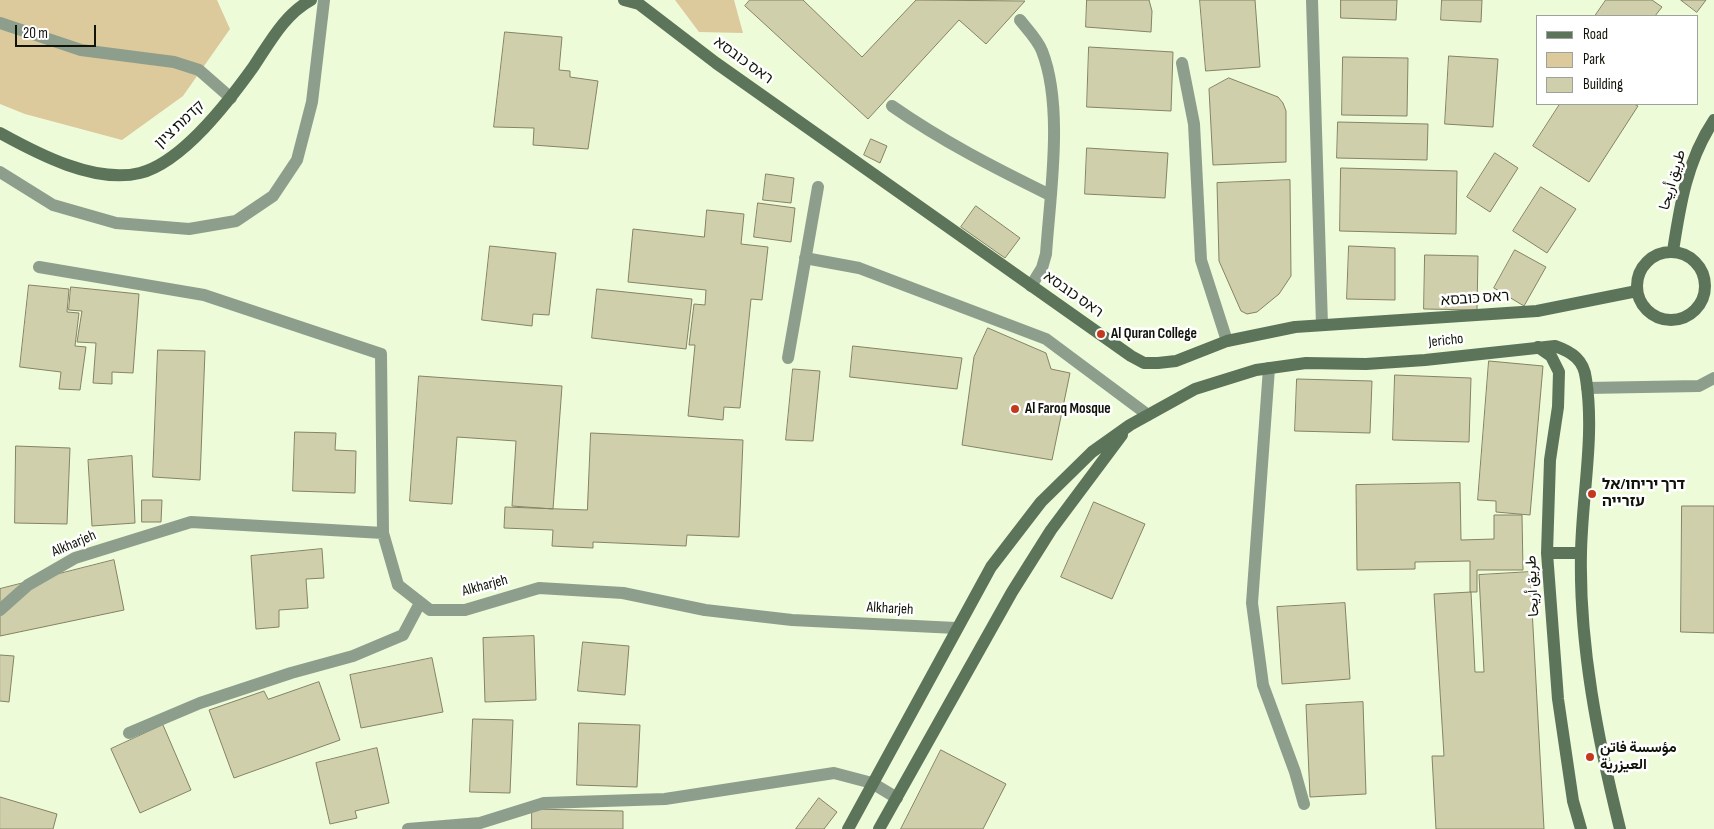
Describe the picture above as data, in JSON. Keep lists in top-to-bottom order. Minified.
{"streets":{"main road":["ראס כובסא","קדמת ציון","طريق أريحا","Jericho"],"street":["Alkharjeh"]},"crossings":[["ראס כובסא","طريق أريحا"],["طريق أريحا","Jericho"],["Jericho","Alkharjeh"]],"places":["Al Quran College","Al Faroq Mosque","דרך יריחו/אל עזרייה","مؤسسة فاتن العيزرية"],"legend":["Road","Park","Building"],"scale_bar":"20 m"}
